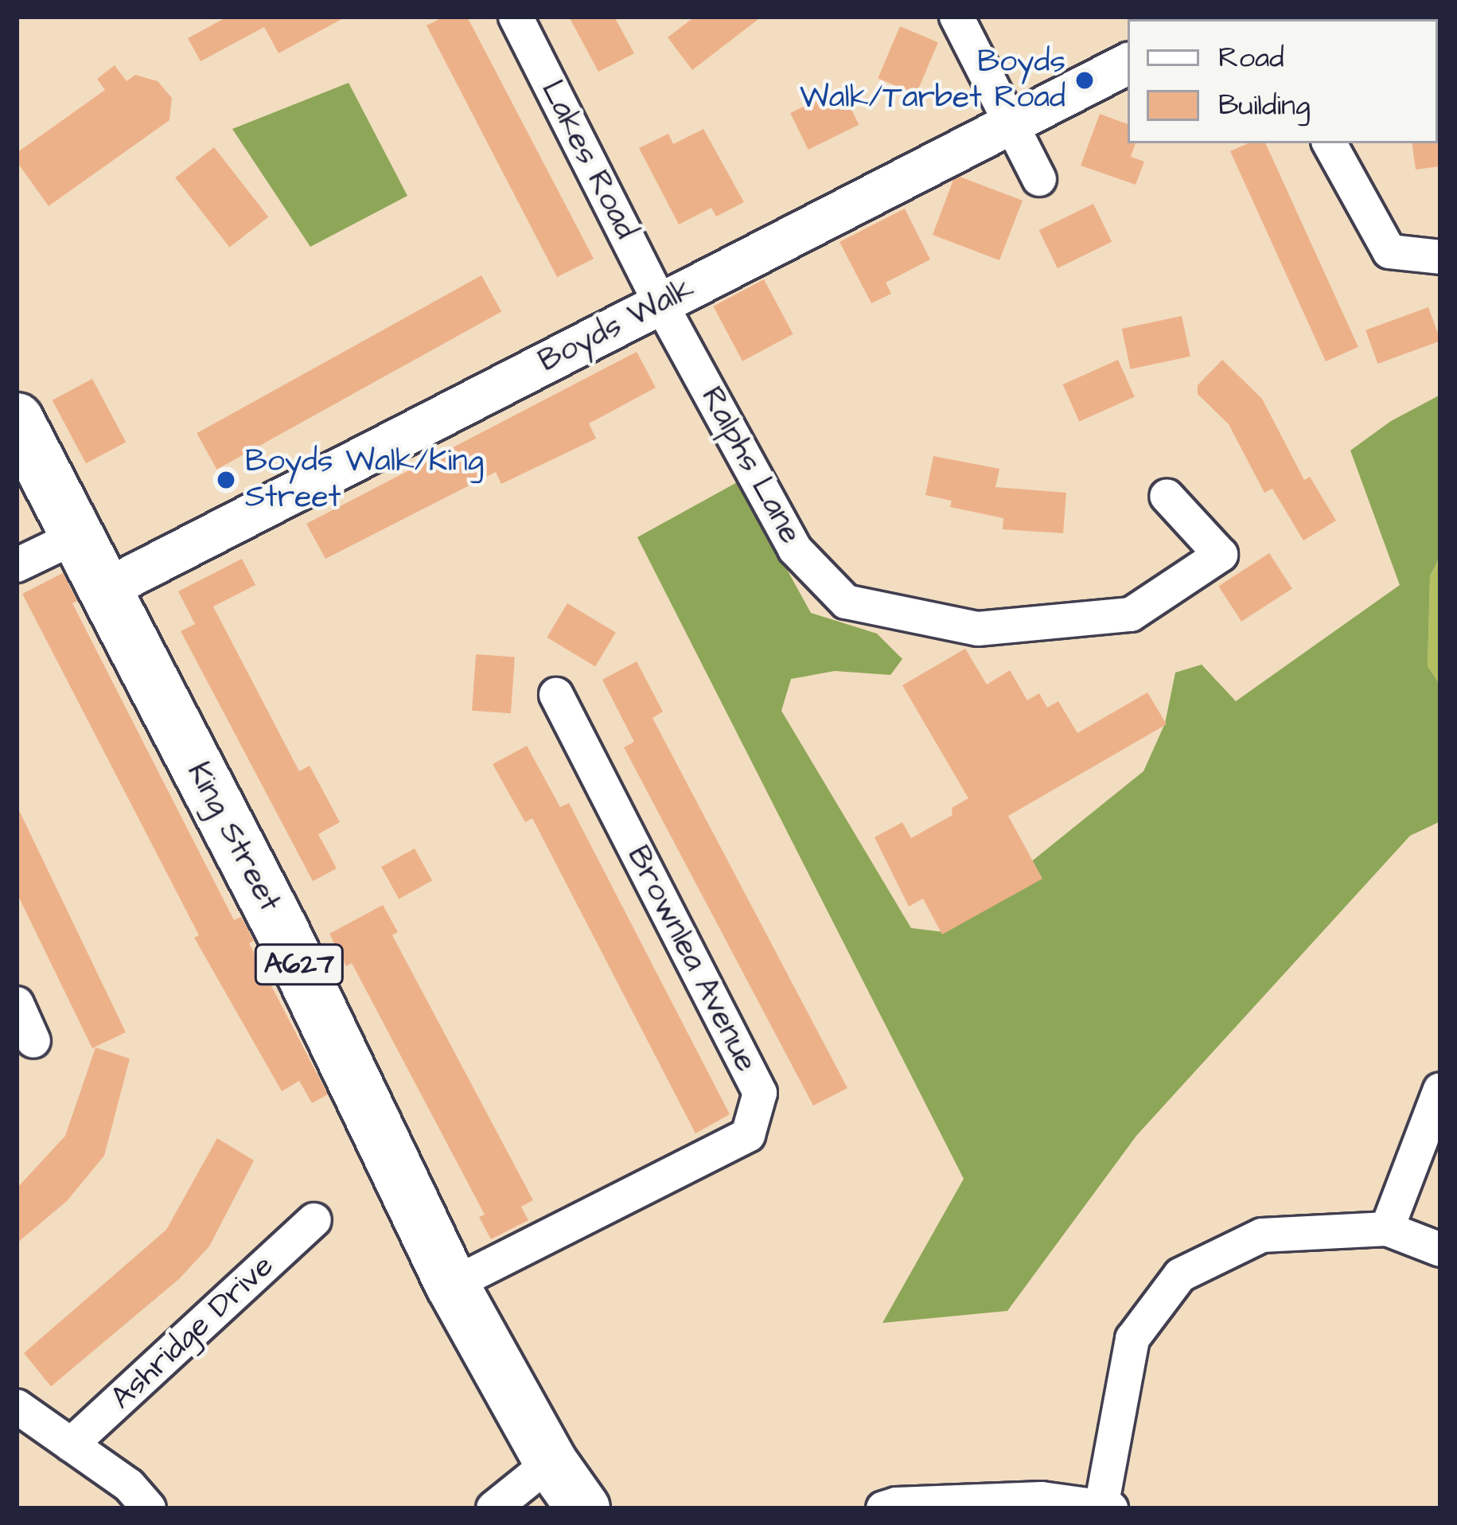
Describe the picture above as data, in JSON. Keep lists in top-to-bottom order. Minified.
{"streets":{"main road":["King Street","A627"],"street":["Lakes Road","Boyds Walk","Ralphs Lane","Brownlea Avenue","Ashridge Drive"]},"crossings":[["Lakes Road","Boyds Walk"],["Lakes Road","Ralphs Lane"],["Boyds Walk","Ralphs Lane"],["Boyds Walk","King Street"],["King Street","Brownlea Avenue"]],"places":["Boyds Walk/Tarbet Road","Boyds Walk/King Street"],"legend":["Road","Building"]}
